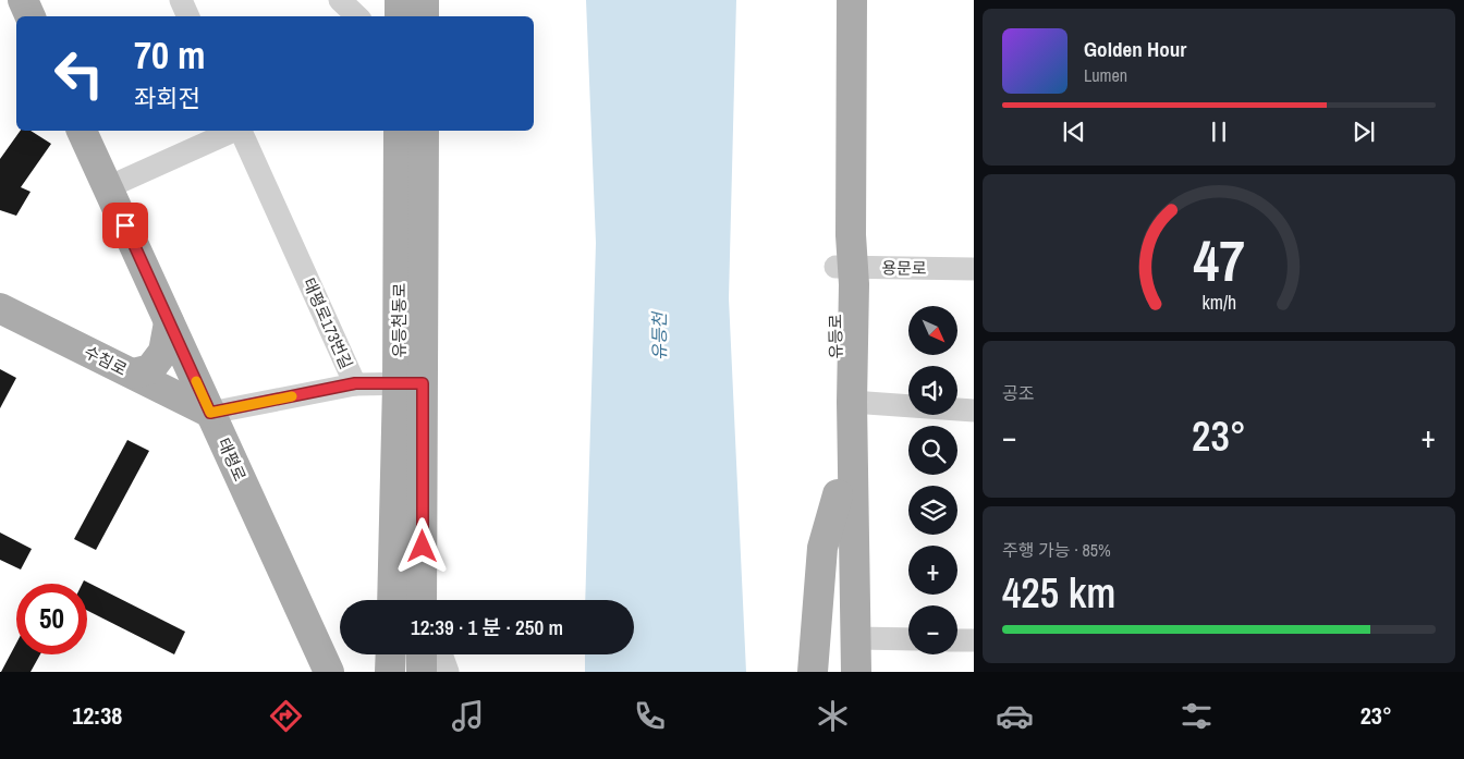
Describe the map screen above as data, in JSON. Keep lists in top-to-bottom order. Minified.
{"streets":{"main road":["유등천동로","유등로","수침로","태평로"],"street":["용문로","태평로173번길"]},"crossings":[["용문로","유등로"],["태평로173번길","수침로"],["태평로173번길","태평로"],["수침로","태평로"]],"water":["유등천"],"north":"bottom right","page":{"turn":["70 m","좌회전"],"song":["Golden Hour","Lumen"],"map_buttons":["+","−"],"tile":["공조",["주행 가능 · 85%","425 km"]],"heat":["−","23°","+"],"limit":"50","trip":"12:39 · 1 분 · 250 m","tabs":["12:38","23°"],"gauge":["47","km/h"]}}
